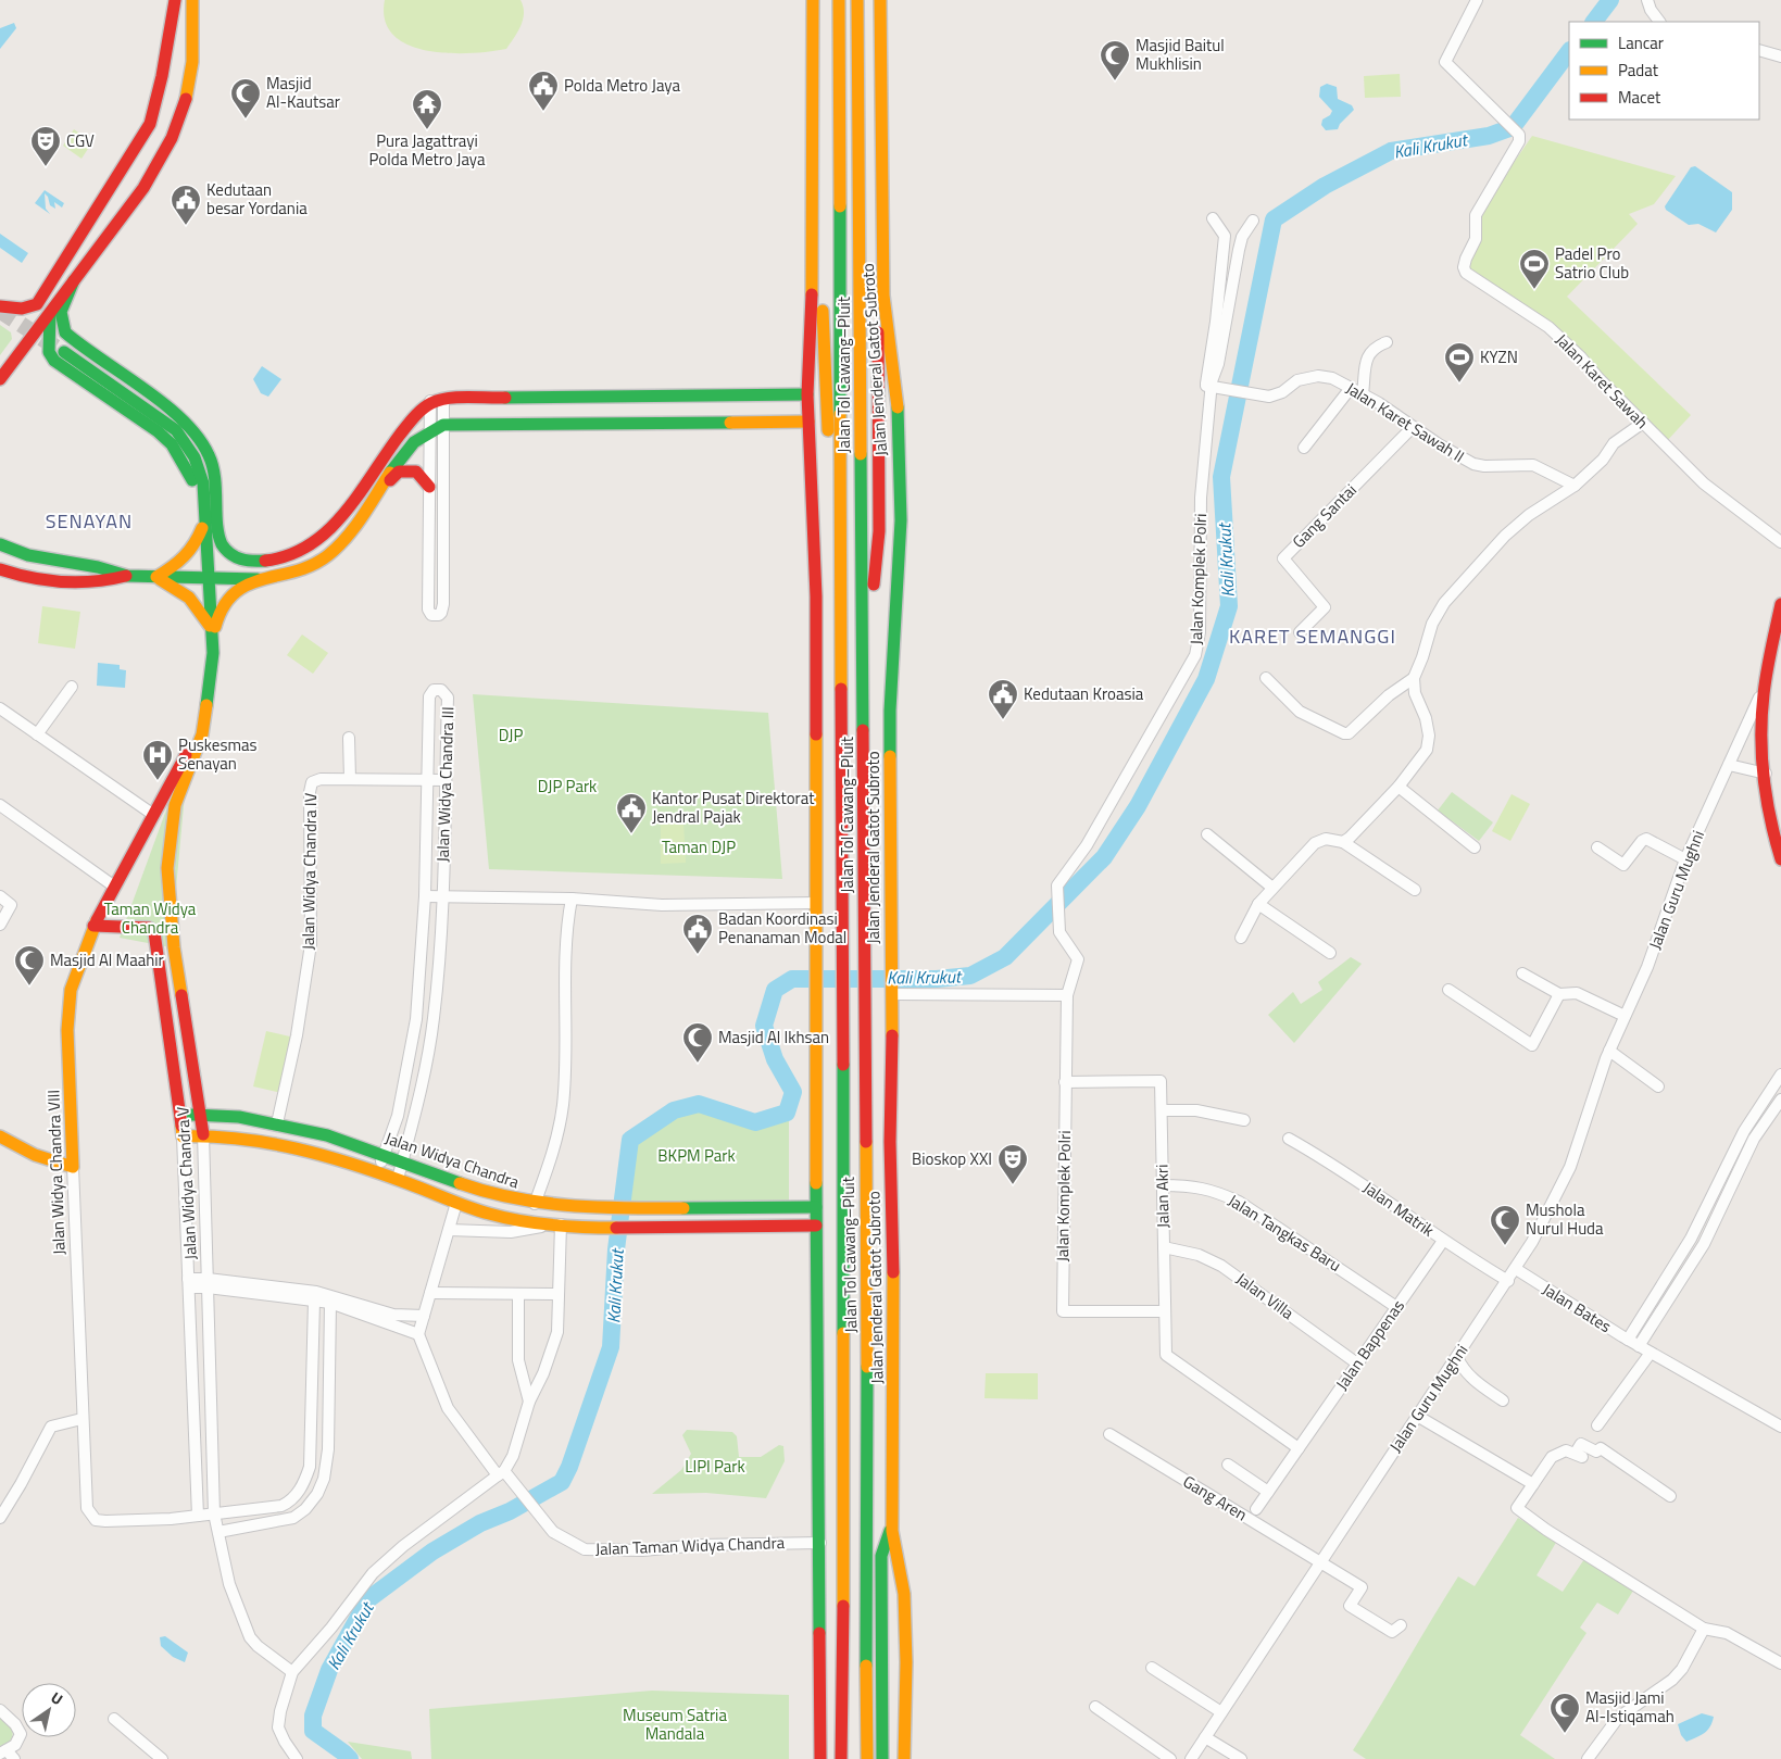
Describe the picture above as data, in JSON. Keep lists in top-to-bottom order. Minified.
{"streets":{"main road":["Jalan Jenderal Gatot Subroto","Jalan Tol Cawang–Pluit","Jalan Widya Chandra","Jalan Widya Chandra VIII","Jalan Widya Chandra V"],"street":["Jalan Karet Sawah","Jalan Karet Sawah II","Gang Santai","Jalan Komplek Polri","Jalan Widya Chandra III","Jalan Widya Chandra IV","Jalan Guru Mughni","Jalan Akri","Jalan Matrik","Jalan Tangkas Baru","Jalan Villa","Jalan Bates","Jalan Bappenas","Gang Aren","Jalan Taman Widya Chandra"]},"crossings":[["Jalan Karet Sawah II","Gang Santai"],["Jalan Karet Sawah II","Jalan Komplek Polri"],["Jalan Komplek Polri","Jalan Akri"],["Jalan Widya Chandra III","Jalan Widya Chandra IV"],["Jalan Widya Chandra III","Jalan Widya Chandra"],["Jalan Widya Chandra IV","Jalan Widya Chandra"],["Jalan Guru Mughni","Jalan Matrik"],["Jalan Guru Mughni","Jalan Bates"],["Jalan Guru Mughni","Gang Aren"],["Jalan Widya Chandra","Jalan Widya Chandra V"],["Jalan Widya Chandra VIII","Jalan Widya Chandra V"],["Jalan Akri","Jalan Tangkas Baru"],["Jalan Akri","Jalan Villa"],["Jalan Matrik","Jalan Bappenas"],["Jalan Tangkas Baru","Jalan Bappenas"],["Jalan Villa","Jalan Bappenas"]],"districts":["SENAYAN","KARET SEMANGGI"],"water":["Kali Krukut"],"parks":["DJP","DJP Park","Taman DJP","Taman Widya Chandra","BKPM Park","LIPI Park","Museum Satria Mandala"],"places":{"mosque":["Masjid Baitul Mukhlisin","Masjid Al-Kautsar","Masjid Al Maahir","Masjid Al Ikhsan","Mushola Nurul Huda","Masjid Jami Al-Istiqamah"],"public building":["Polda Metro Jaya","Kedutaan besar Yordania","Kedutaan Kroasia","Kantor Pusat Direktorat Jendral Pajak","Badan Koordinasi Penanaman Modal"],"temple":["Pura Jagattrayi Polda Metro Jaya"],"theatre":["CGV","Bioskop XXI"],"sports":["Padel Pro Satrio Club","KYZN"],"hospital":["Puskesmas Senayan"]},"legend":["Lancar","Padat","Macet"],"north":"top right"}
